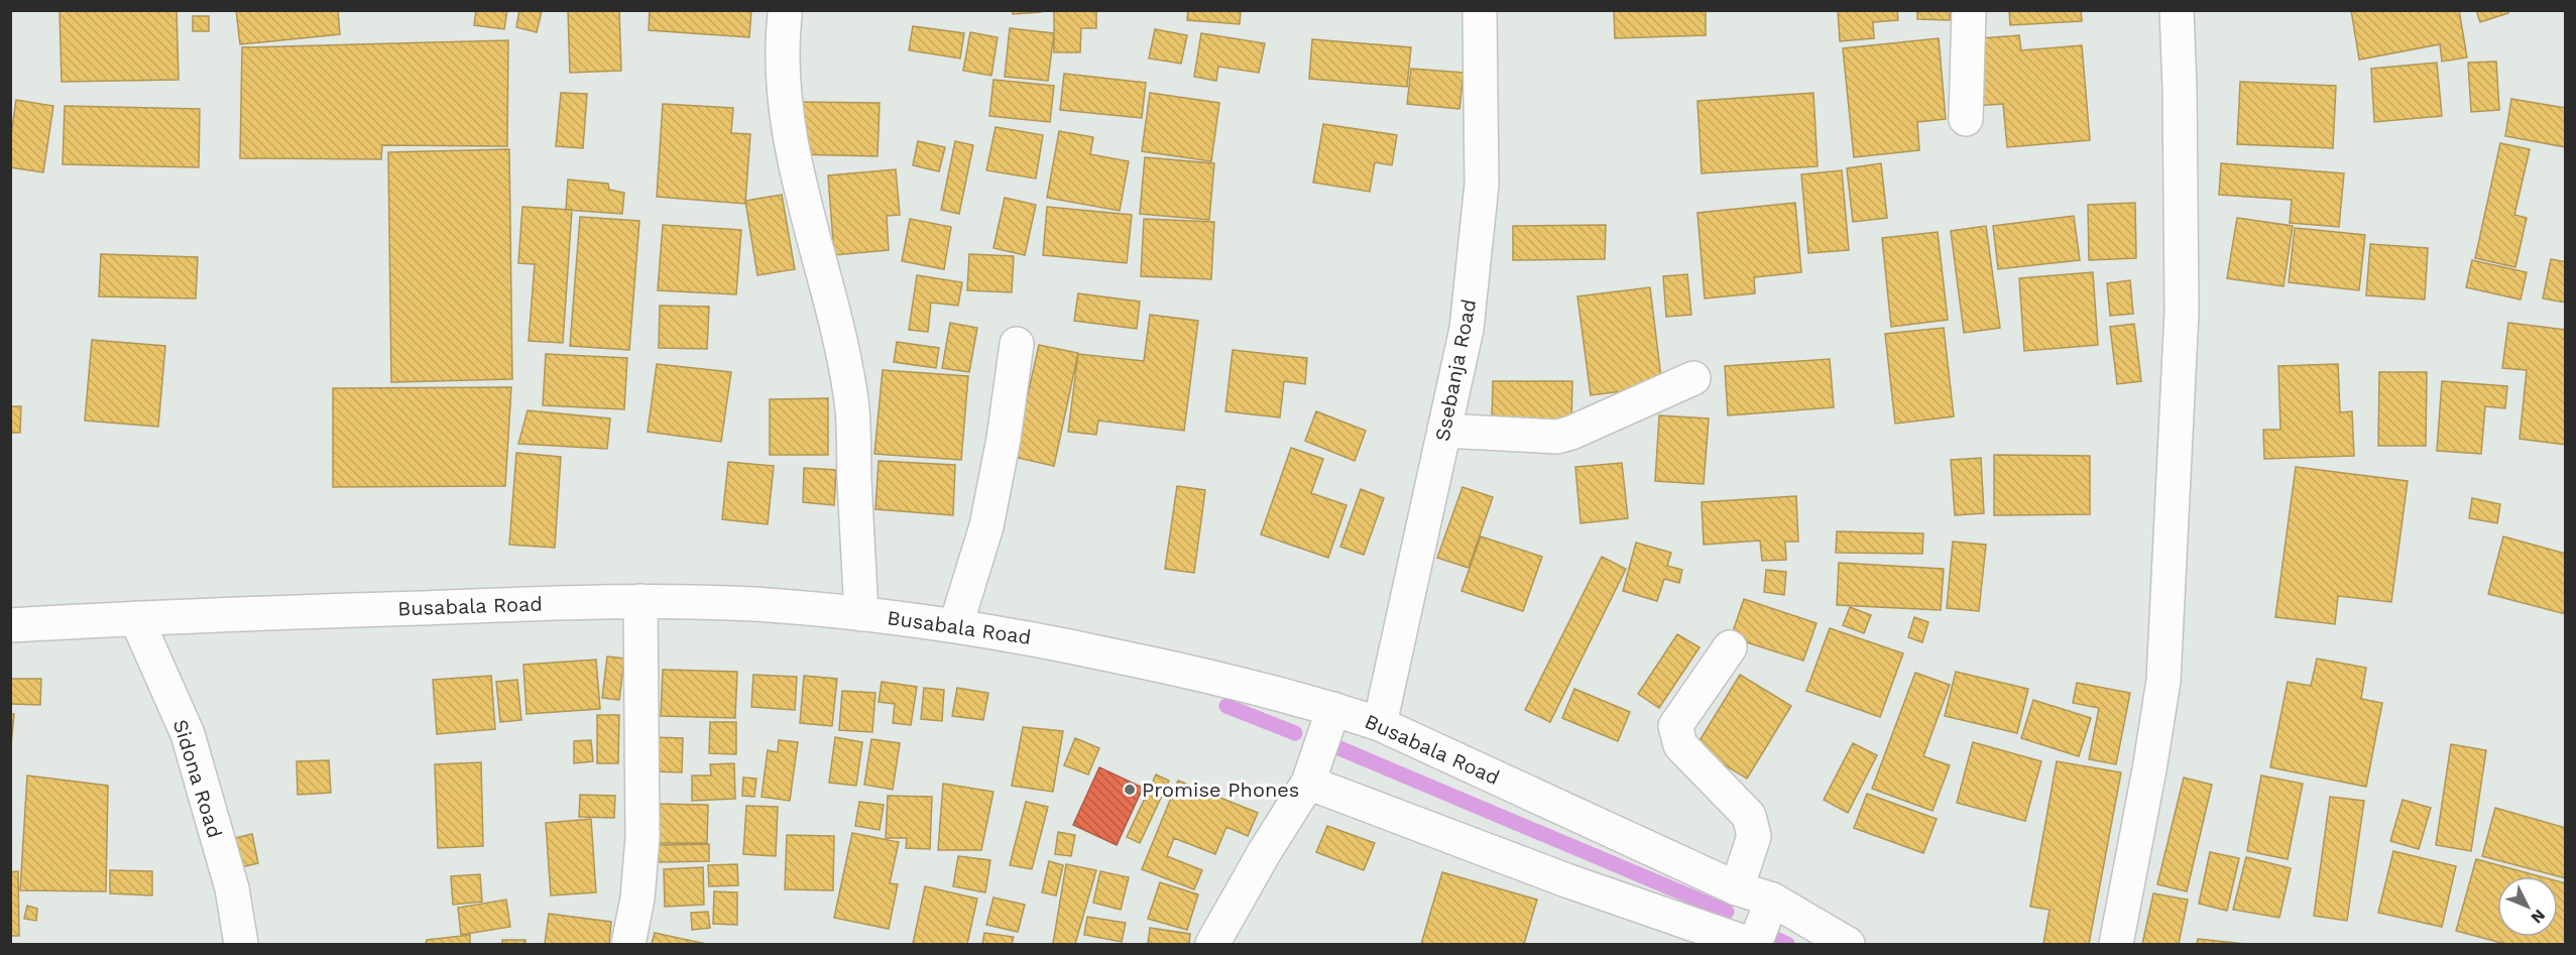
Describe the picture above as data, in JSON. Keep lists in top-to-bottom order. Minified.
{"streets":{"street":["Ssebanja Road","Busabala Road","Sidona Road"]},"crossings":[["Ssebanja Road","Busabala Road"],["Busabala Road","Sidona Road"]],"places":["Promise Phones"],"north":"bottom right"}
